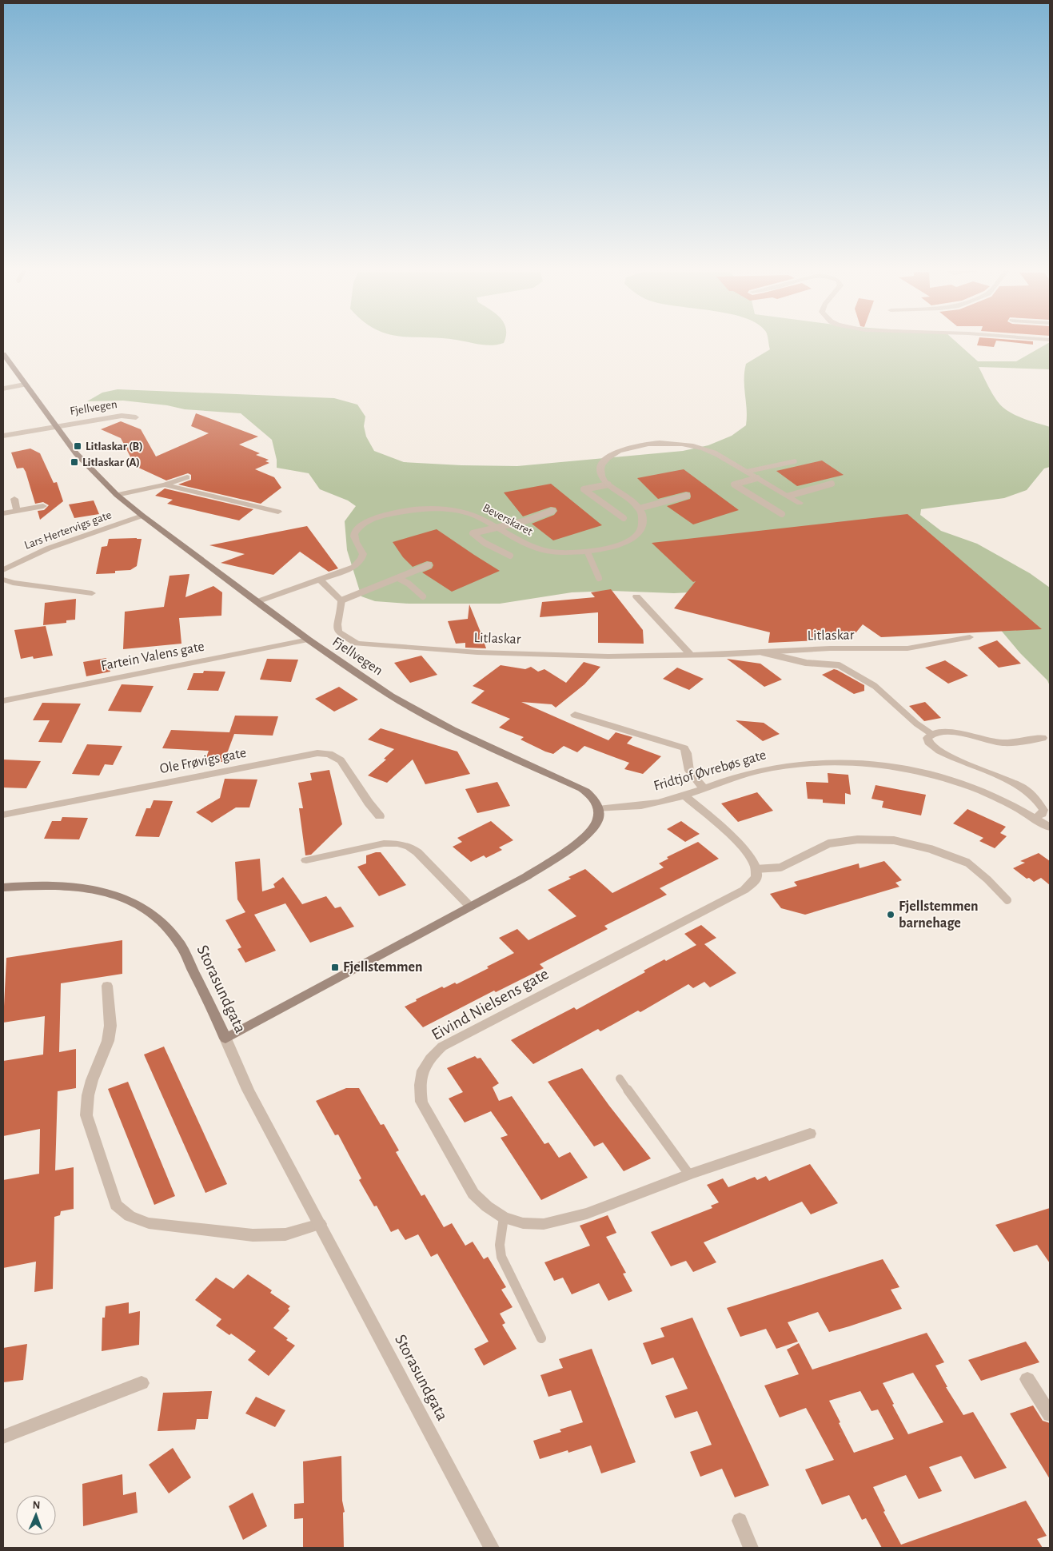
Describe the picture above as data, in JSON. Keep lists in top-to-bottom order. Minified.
{"streets":{"main road":["Fjellvegen","Storasundgata"],"street":["Beverskaret","Lars Hertervigs gate","Litlaskar","Fartein Valens gate","Ole Frøvigs gate","Fridtjof Øvrebøs gate","Eivind Nielsens gate"]},"crossings":[["Fjellvegen","Beverskaret"],["Fjellvegen","Lars Hertervigs gate"],["Fjellvegen","Fartein Valens gate"],["Fjellvegen","Fridtjof Øvrebøs gate"]],"places":{"transit":["Litlaskar (B)","Litlaskar (A)","Fjellstemmen"],"other":["Fjellstemmen barnehage"]},"north":"top"}
